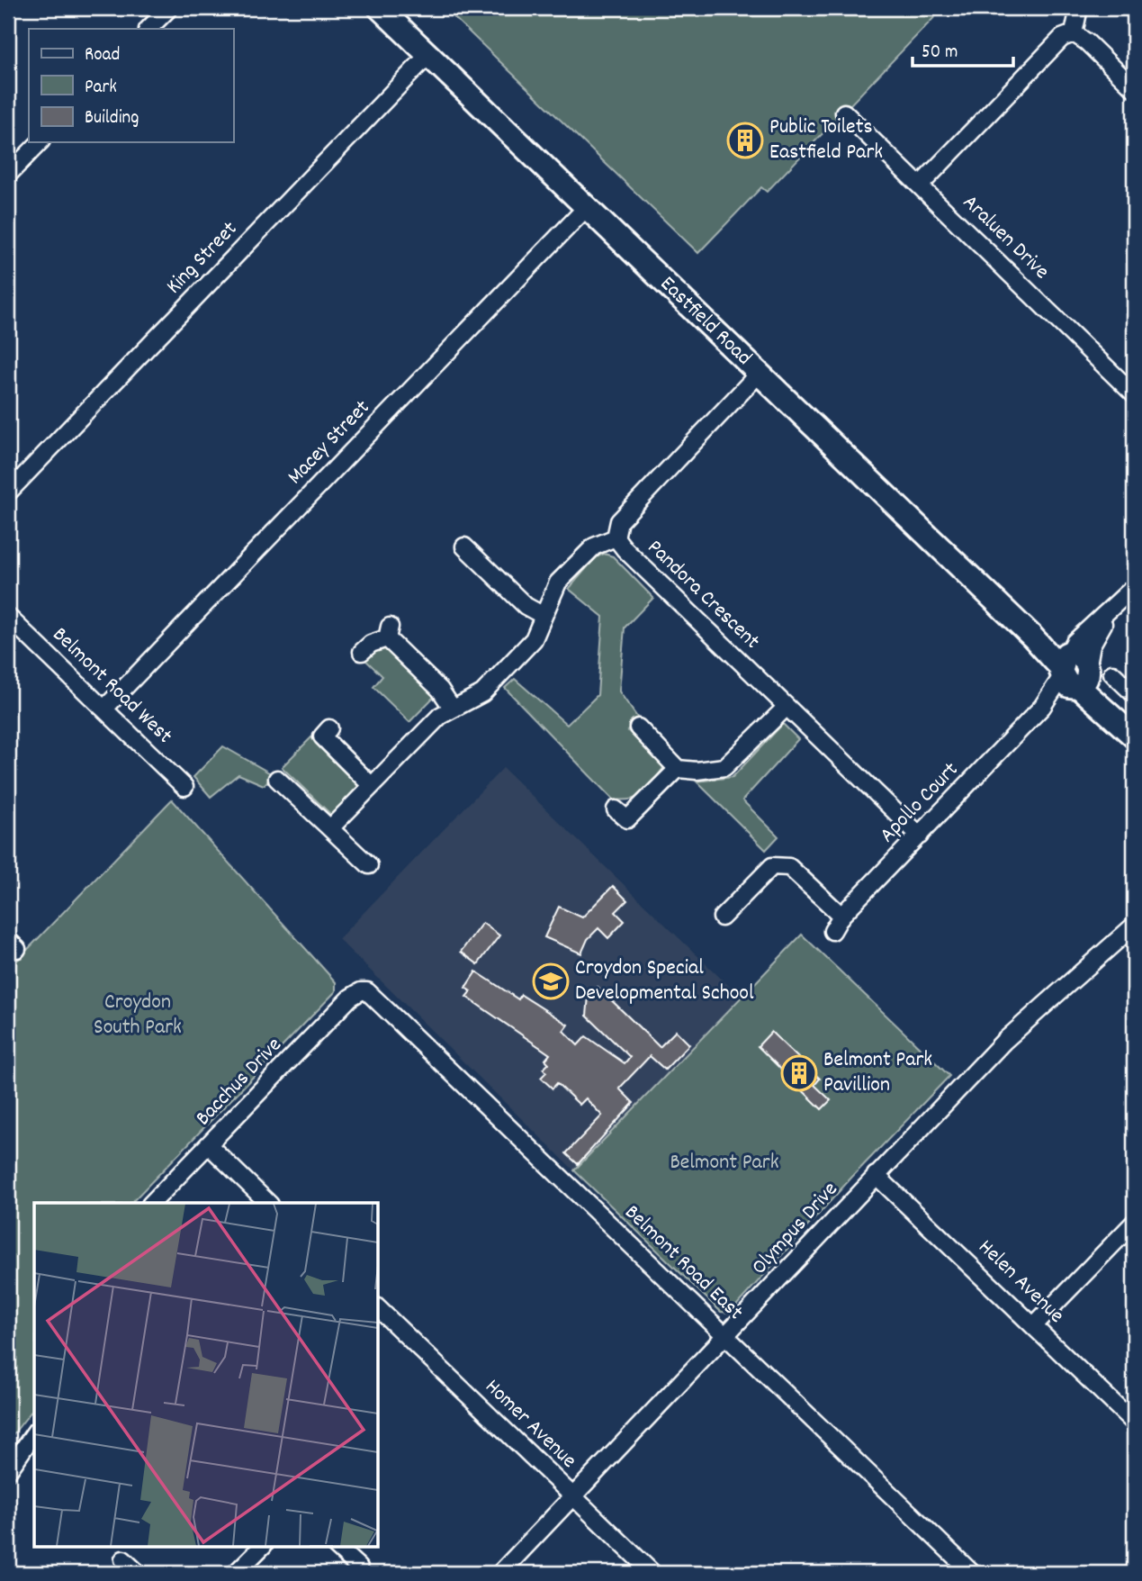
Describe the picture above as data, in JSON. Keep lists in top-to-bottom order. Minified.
{"streets":{"main road":["Eastfield Road"],"street":["Araluen Drive","King Street","Macey Street","Pandora Crescent","Belmont Road West","Apollo Court","Bacchus Drive","Olympus Drive","Belmont Road East","Helen Avenue","Homer Avenue"]},"crossings":[["King Street","Eastfield Road"],["Eastfield Road","Macey Street"],["Eastfield Road","Pandora Crescent"],["Eastfield Road","Apollo Court"],["Macey Street","Belmont Road West"],["Pandora Crescent","Apollo Court"],["Bacchus Drive","Belmont Road East"],["Olympus Drive","Belmont Road East"],["Olympus Drive","Helen Avenue"],["Olympus Drive","Homer Avenue"]],"parks":["Croydon South Park","Belmont Park"],"places":{"building":["Public Toilets Eastfield Park","Belmont Park Pavillion"],"school or university":["Croydon Special Developmental School"]},"legend":["Road","Park","Building"],"scale_bar":"50 m"}
